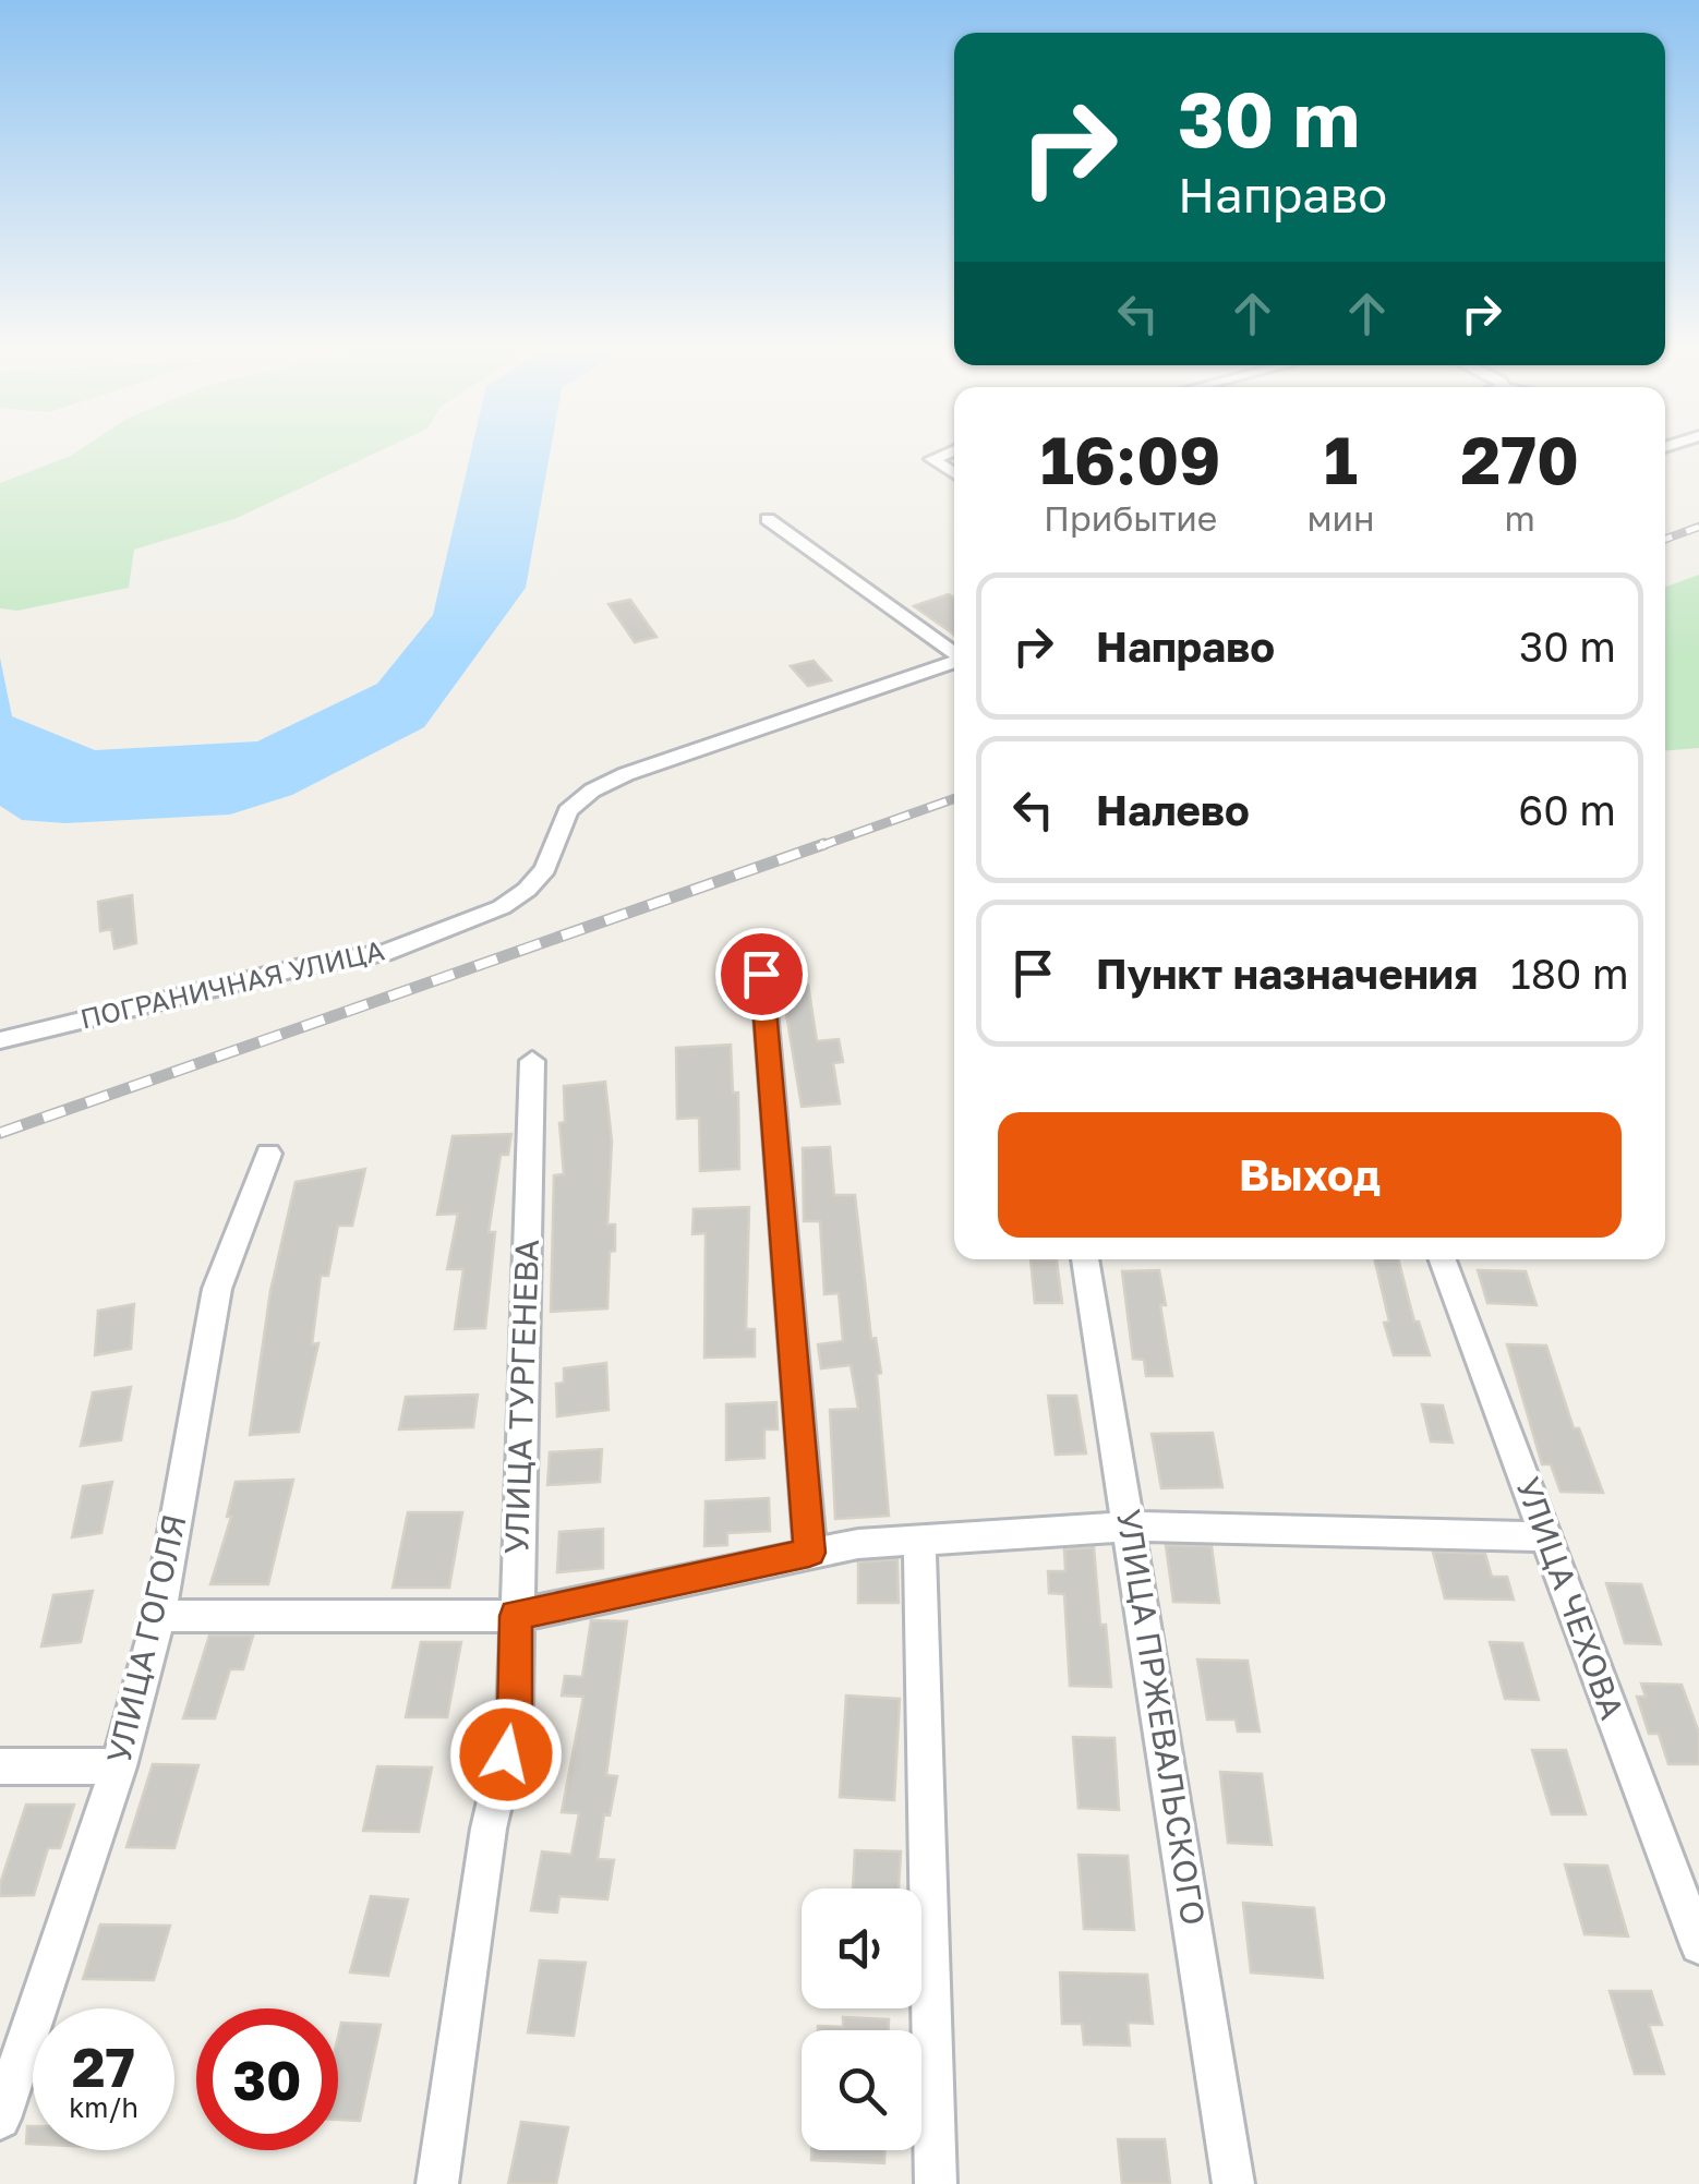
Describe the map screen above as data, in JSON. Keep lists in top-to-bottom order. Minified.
{"streets":{"street":["ПОГРАНИЧНАЯ УЛИЦА","УЛИЦА ТУРГЕНЕВА","УЛИЦА ЧЕХОВА","УЛИЦА ГОГОЛЯ","УЛИЦА ПРЖЕВАЛЬСКОГО"]},"page":{"turn":["30 m","Направо"],"eta":["16:09","Прибытие","1","мин","270","m"],"list":[{"name":"Направо","value":"30 m"},{"name":"Налево","value":"60 m"},{"name":"Пункт назначения","value":"180 m"}],"buttons":"Выход","speed":"27 km/h","limit":"30"}}
